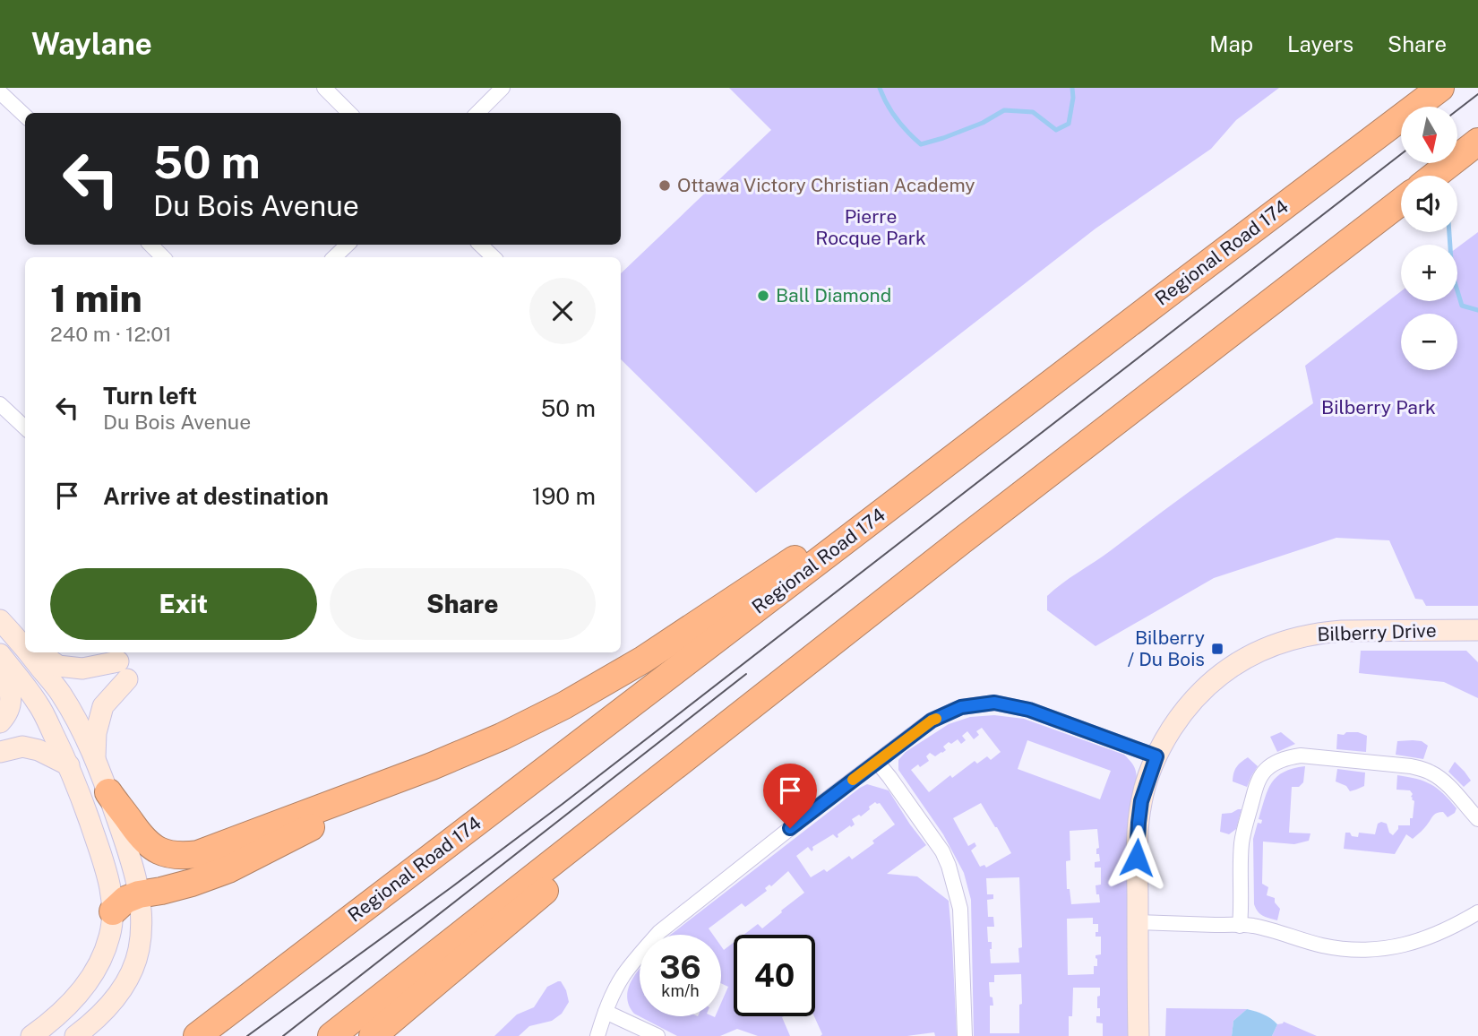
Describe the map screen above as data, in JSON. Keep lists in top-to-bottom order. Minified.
{"streets":{"highway":["Regional Road 174"],"main road":["Bilberry Drive"]},"parks":["Pierre Rocque Park","Bilberry Park"],"places":{"other":["Ottawa Victory Christian Academy","Ball Diamond"],"transit":["Bilberry / Du Bois"]},"north":"bottom","page":{"header":"Waylane","nav":["Map","Layers","Share"],"map_buttons":["+","−"],"turn":["50 m","Du Bois Avenue"],"heading":["1 min","240 m · 12:01"],"list":[{"name":"Turn left","note":"Du Bois Avenue","value":"50 m"},{"name":"Arrive at destination","value":"190 m"}],"buttons":["Exit","Share"],"speed":"36 km/h","limit":"40"}}
